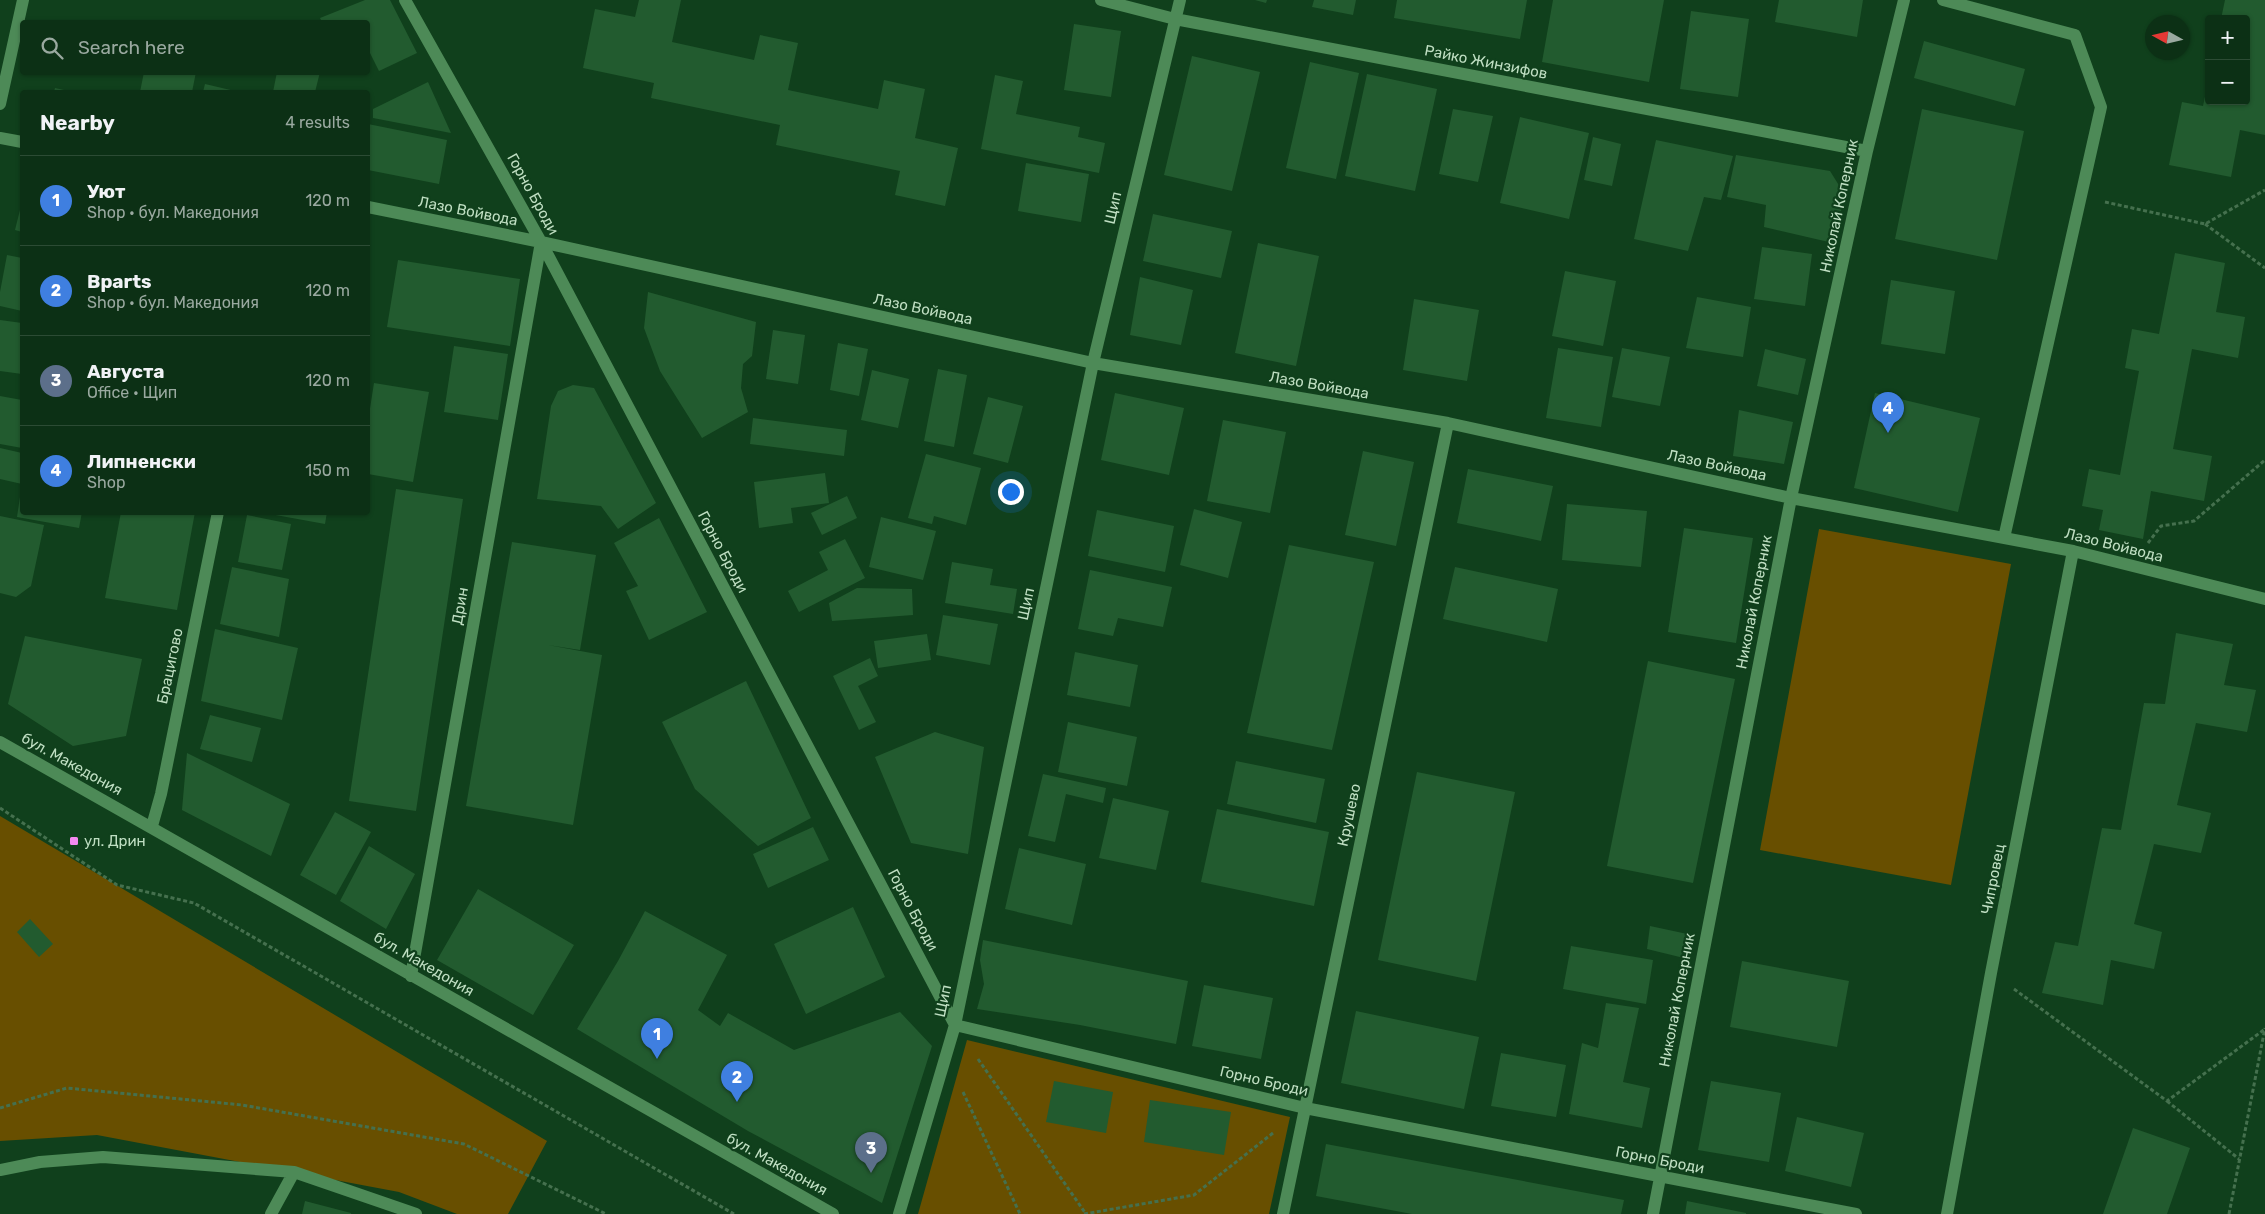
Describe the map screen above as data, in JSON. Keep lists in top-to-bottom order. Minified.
{"streets":{"street":["Райко Жинзифов","Горно Броди","Николай Коперник","Щип","Лазо Войвода","Дрин","Брацигово","бул. Македония","Крушево","Чипровец"]},"crossings":[["Райко Жинзифов","Николай Коперник"],["Райко Жинзифов","Щип"],["Горно Броди","Николай Коперник"],["Горно Броди","Щип"],["Горно Броди","Лазо Войвода"],["Горно Броди","Дрин"],["Горно Броди","Крушево"],["Николай Коперник","Лазо Войвода"],["Щип","Лазо Войвода"],["Лазо Войвода","Дрин"],["Лазо Войвода","Крушево"],["Лазо Войвода","Чипровец"],["Дрин","бул. Македония"],["Брацигово","бул. Македония"]],"places":{"transit":["ул. Дрин"]},"north":"left","page":{"map_buttons":["+","−"],"search":"Search here","heading":["Nearby","4 results"],"list":[{"mark":"1","name":"Уют","note":"Shop · бул. Македония","value":"120 m"},{"mark":"2","name":"Bparts","note":"Shop · бул. Македония","value":"120 m"},{"mark":"3","name":"Августа","note":"Office · Щип","value":"120 m"},{"mark":"4","name":"Липненски","note":"Shop","value":"150 m"}],"pins":["4","1","2","3"]}}
